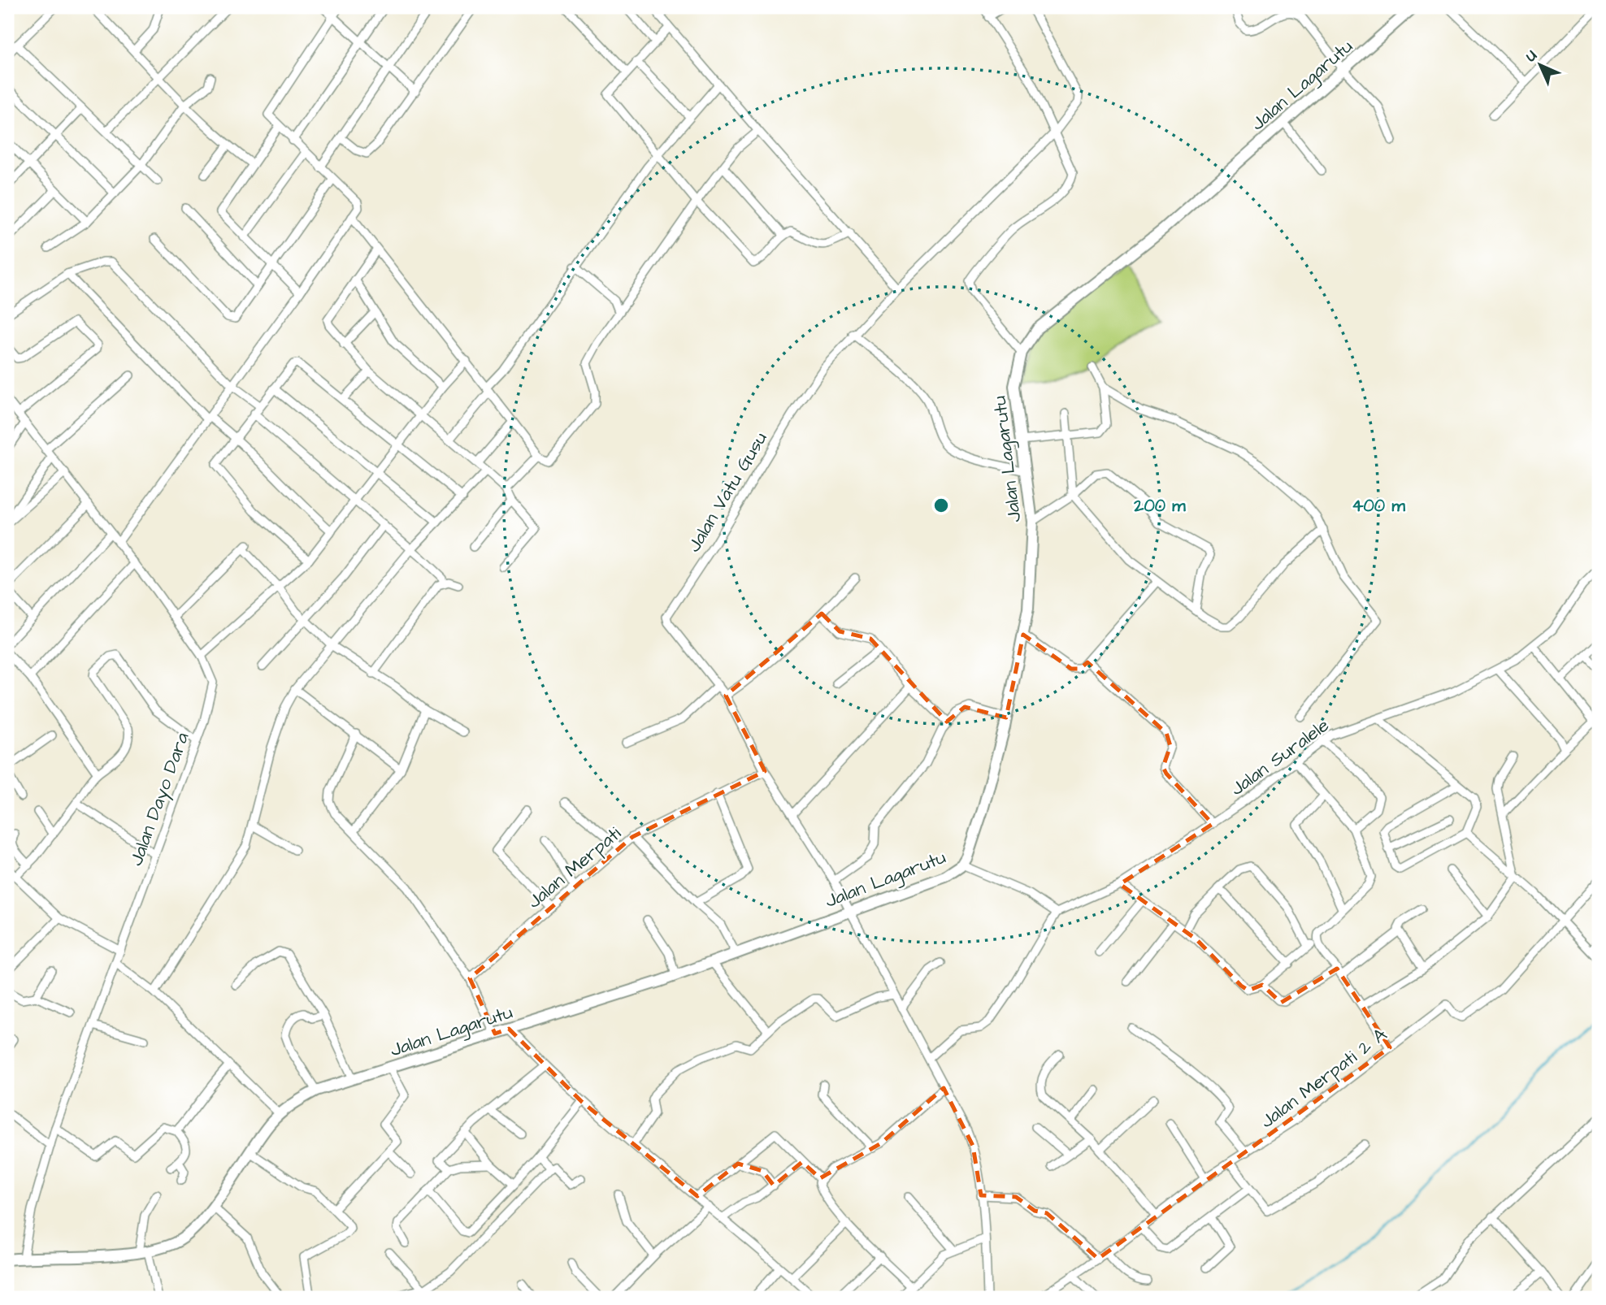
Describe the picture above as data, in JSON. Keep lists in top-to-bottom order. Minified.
{"streets":{"street":["Jalan Lagarutu","Jalan Vatu Gusu","Jalan Suralele","Jalan Dayo Dara","Jalan Merpati","Jalan Merpati 2 A"]},"crossings":[["Jalan Lagarutu","Jalan Vatu Gusu"],["Jalan Lagarutu","Jalan Dayo Dara"],["Jalan Vatu Gusu","Jalan Merpati"]],"north":"top left","rings":["200 m","400 m"]}
